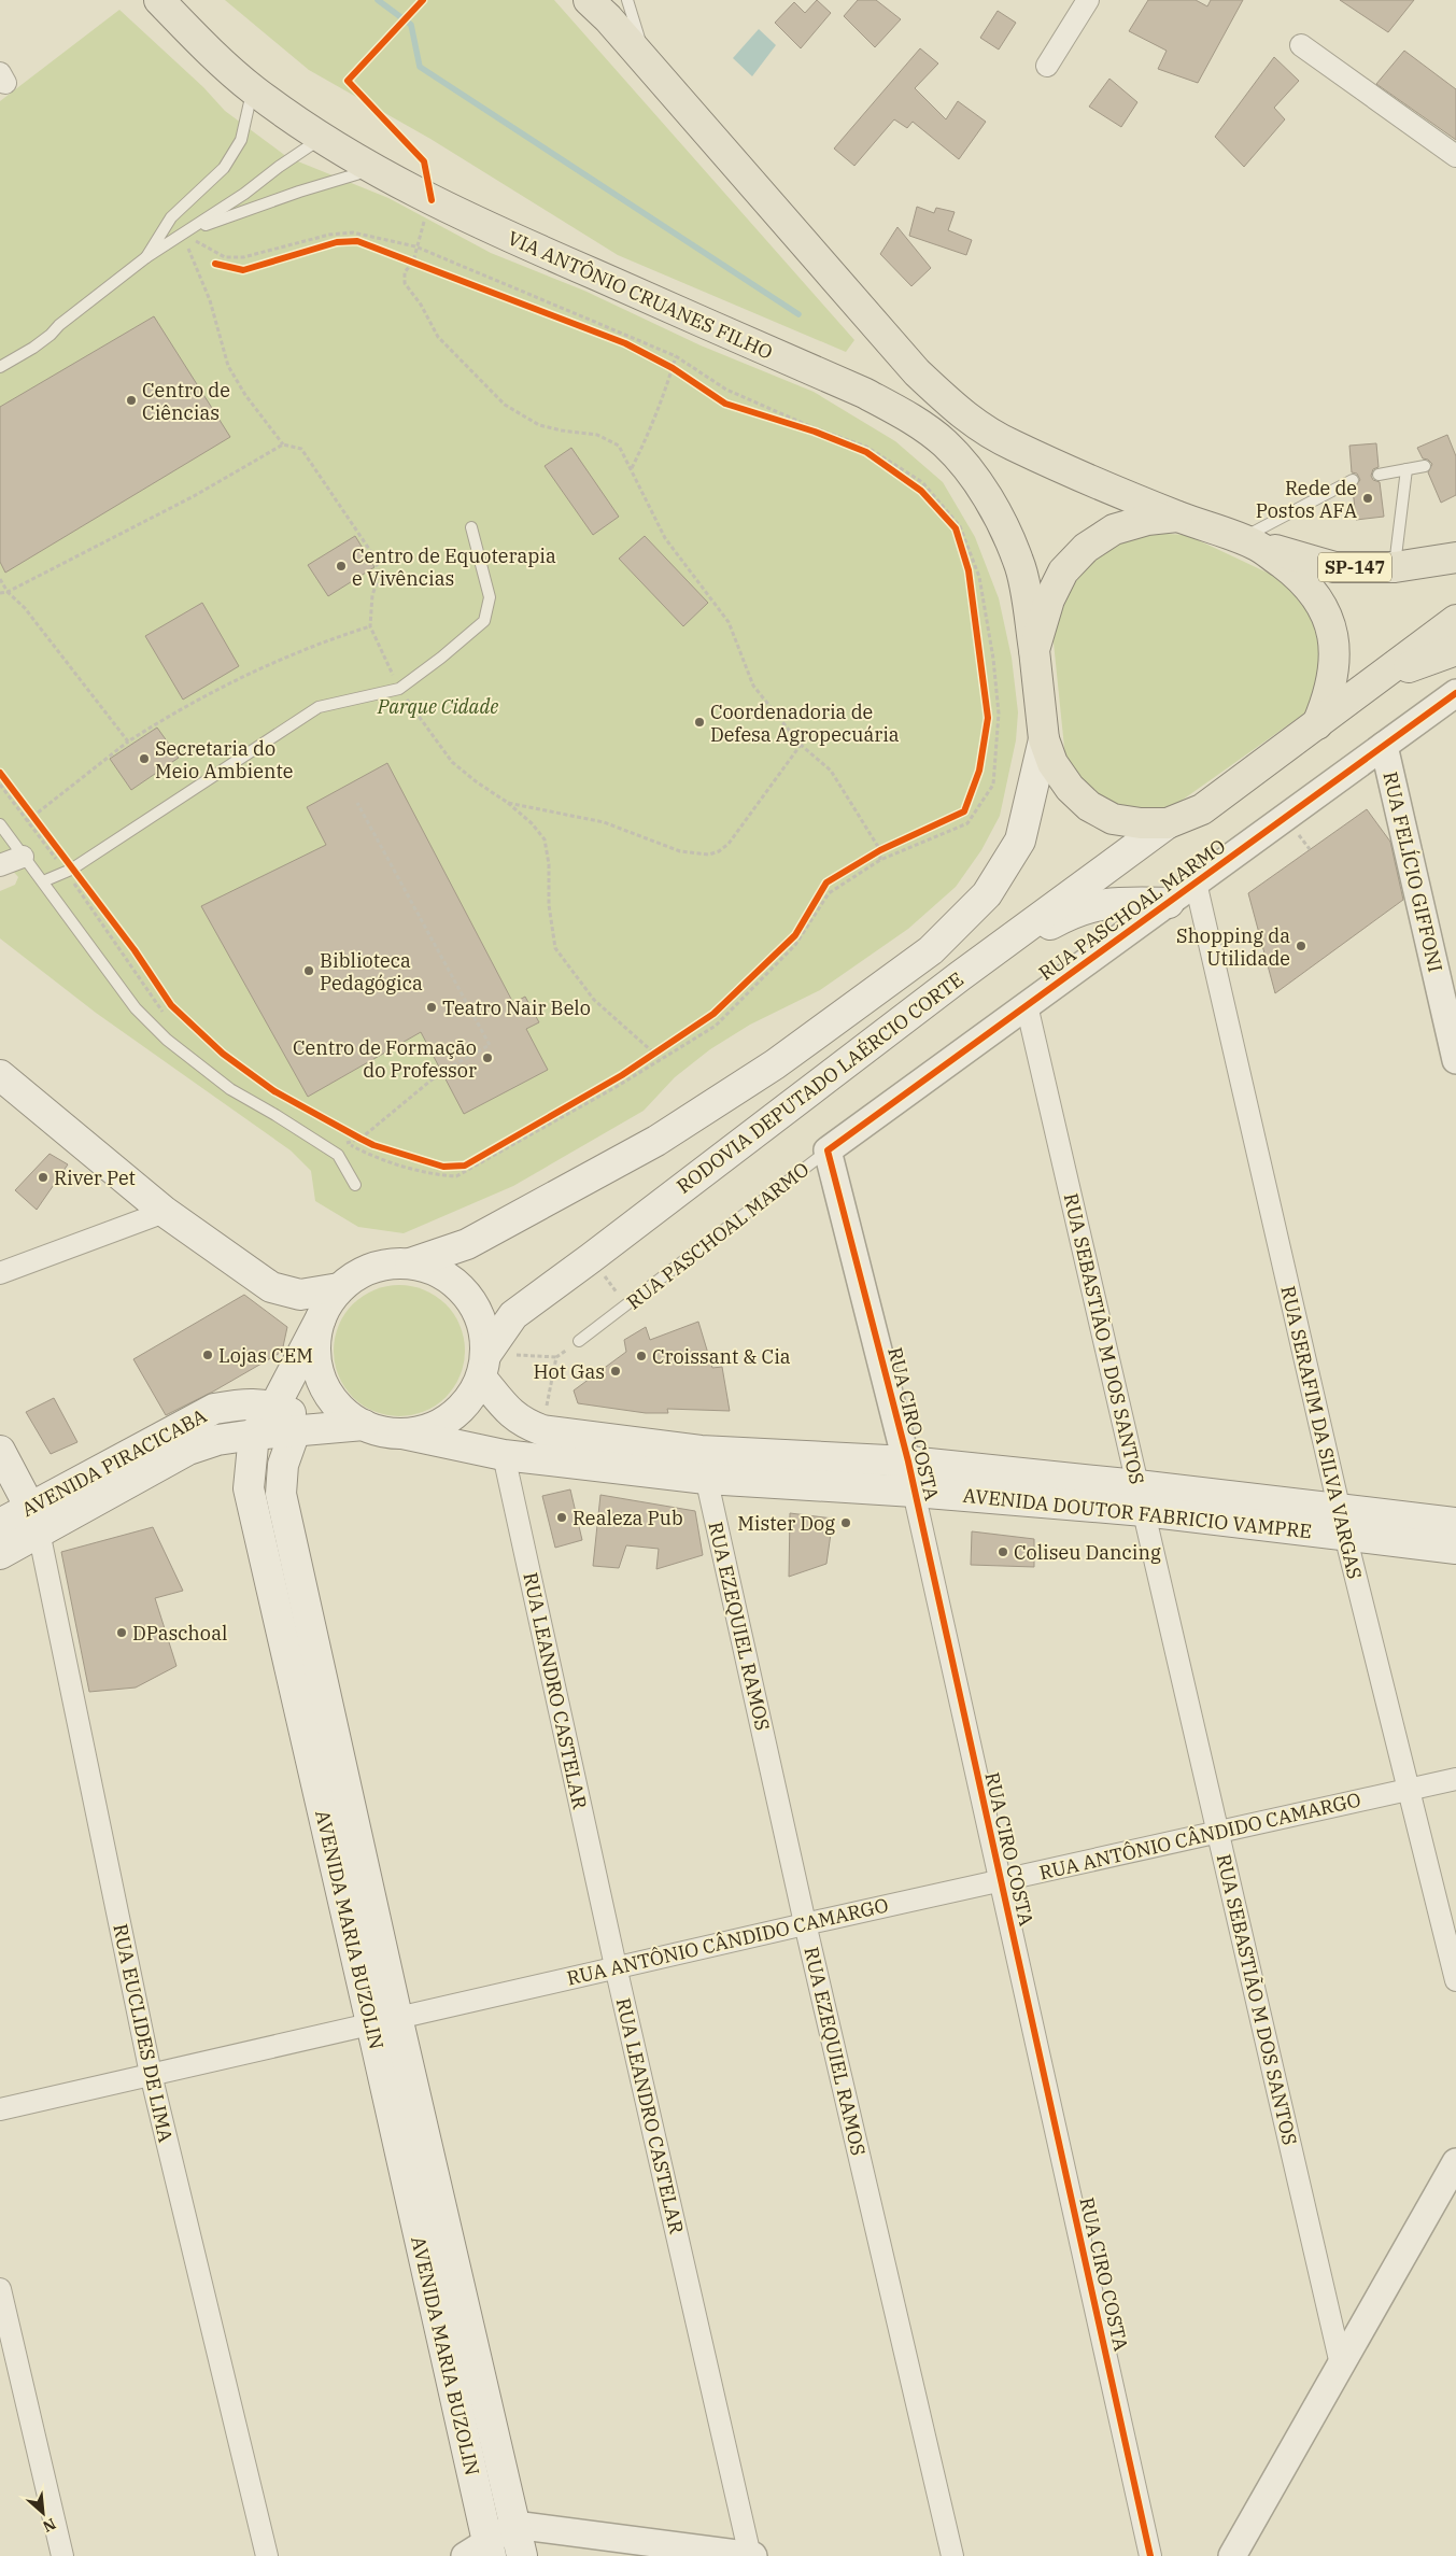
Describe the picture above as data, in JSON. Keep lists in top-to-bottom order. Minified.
{"streets":{"main road":["VIA ANTÔNIO CRUANES FILHO","SP-147","RODOVIA DEPUTADO LAÉRCIO CORTE","AVENIDA PIRACICABA","AVENIDA DOUTOR FABRICIO VAMPRE","AVENIDA MARIA BUZOLIN"],"street":["RUA FELÍCIO GIFFONI","RUA PASCHOAL MARMO","RUA SEBASTIÃO M DOS SANTOS","RUA CIRO COSTA","RUA SERAFIM DA SILVA VARGAS","RUA EZEQUIEL RAMOS","RUA LEANDRO CASTELAR","RUA ANTÔNIO CÂNDIDO CAMARGO","RUA EUCLIDES DE LIMA"]},"crossings":[["VIA ANTÔNIO CRUANES FILHO","RODOVIA DEPUTADO LAÉRCIO CORTE"],["RUA FELÍCIO GIFFONI","RUA PASCHOAL MARMO"],["RUA PASCHOAL MARMO","RUA SEBASTIÃO M DOS SANTOS"],["RUA PASCHOAL MARMO","RUA CIRO COSTA"],["RUA PASCHOAL MARMO","RUA SERAFIM DA SILVA VARGAS"],["RODOVIA DEPUTADO LAÉRCIO CORTE","AVENIDA PIRACICABA"],["RODOVIA DEPUTADO LAÉRCIO CORTE","AVENIDA DOUTOR FABRICIO VAMPRE"],["RUA SEBASTIÃO M DOS SANTOS","AVENIDA DOUTOR FABRICIO VAMPRE"],["RUA SEBASTIÃO M DOS SANTOS","RUA ANTÔNIO CÂNDIDO CAMARGO"],["RUA CIRO COSTA","AVENIDA DOUTOR FABRICIO VAMPRE"],["RUA CIRO COSTA","RUA ANTÔNIO CÂNDIDO CAMARGO"],["RUA SERAFIM DA SILVA VARGAS","AVENIDA DOUTOR FABRICIO VAMPRE"],["RUA SERAFIM DA SILVA VARGAS","RUA ANTÔNIO CÂNDIDO CAMARGO"],["AVENIDA PIRACICABA","AVENIDA DOUTOR FABRICIO VAMPRE"],["AVENIDA PIRACICABA","AVENIDA MARIA BUZOLIN"],["AVENIDA PIRACICABA","RUA EUCLIDES DE LIMA"],["AVENIDA DOUTOR FABRICIO VAMPRE","RUA EZEQUIEL RAMOS"],["AVENIDA DOUTOR FABRICIO VAMPRE","RUA LEANDRO CASTELAR"],["RUA EZEQUIEL RAMOS","RUA ANTÔNIO CÂNDIDO CAMARGO"],["RUA LEANDRO CASTELAR","RUA ANTÔNIO CÂNDIDO CAMARGO"],["RUA ANTÔNIO CÂNDIDO CAMARGO","AVENIDA MARIA BUZOLIN"],["RUA ANTÔNIO CÂNDIDO CAMARGO","RUA EUCLIDES DE LIMA"]],"parks":["Parque Cidade"],"places":["Centro de Ciências","Rede de Postos AFA","Centro de Equoterapia e Vivências","Coordenadoria de Defesa Agropecuária","Secretaria do Meio Ambiente","Shopping da Utilidade","Biblioteca Pedagógica","Teatro Nair Belo","Centro de Formação do Professor","River Pet","Lojas CEM","Croissant & Cia","Hot Gas","Realeza Pub","Mister Dog","Coliseu Dancing","DPaschoal"],"north":"bottom right"}
